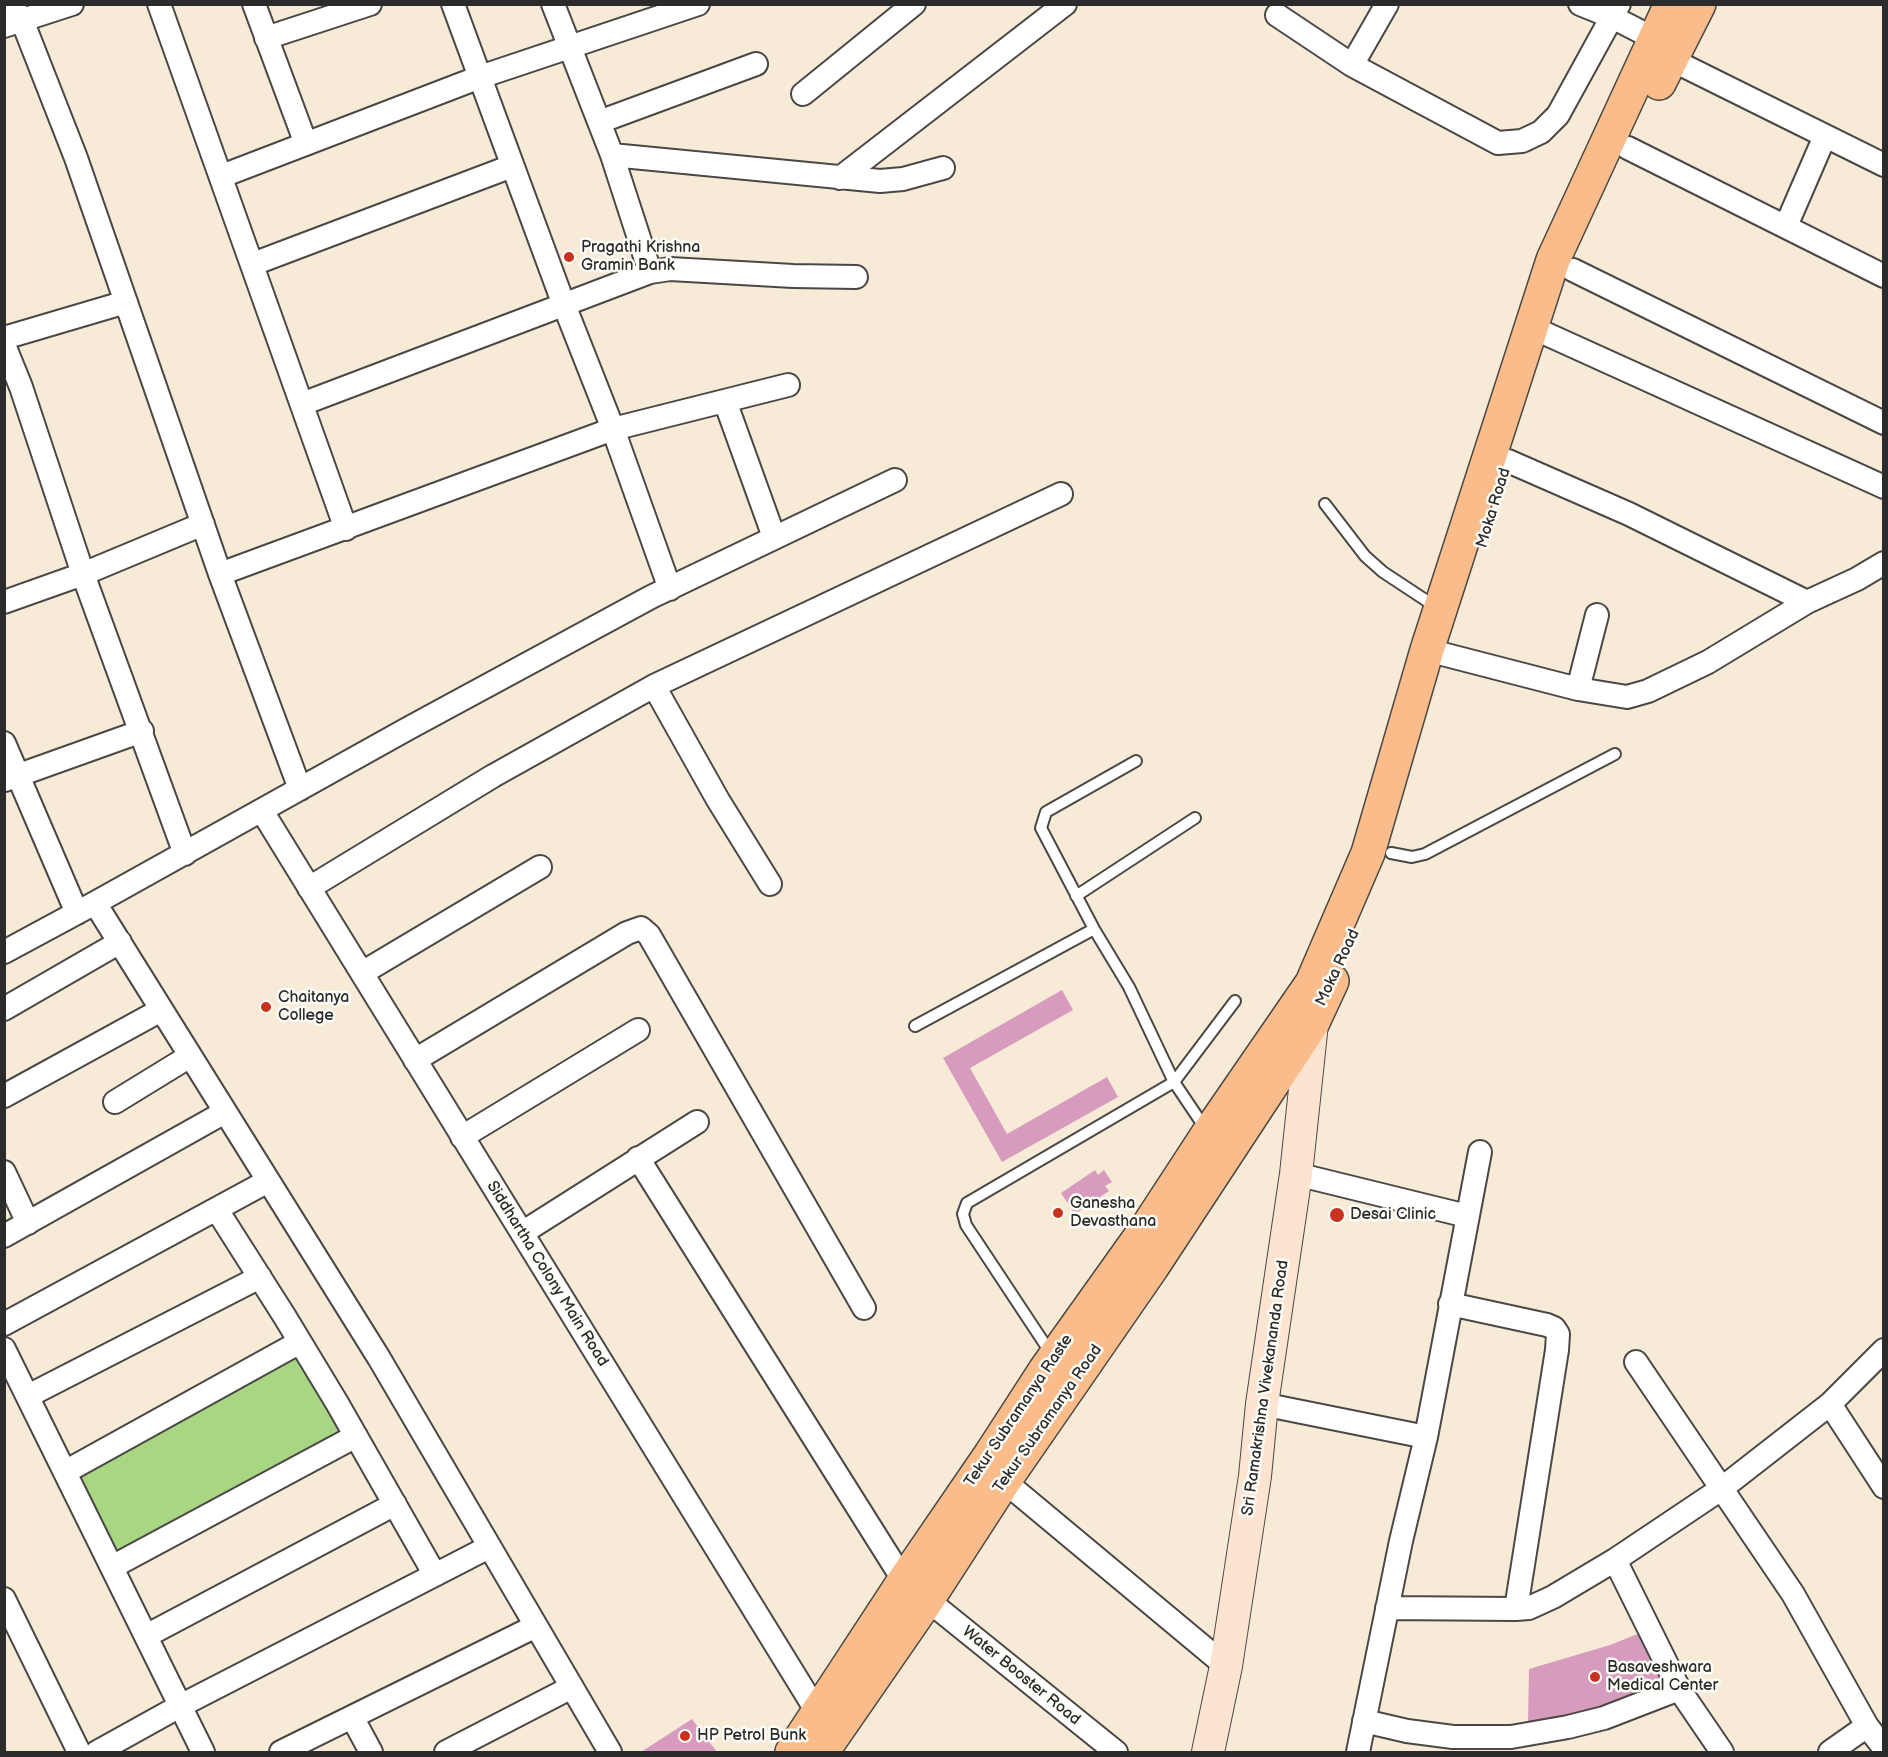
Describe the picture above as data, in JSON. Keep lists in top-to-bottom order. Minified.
{"streets":{"main road":["Moka Road","Sri Ramakrishna Vivekananda Road","Tekur Subramanya Raste","Tekur Subramanya Road"],"street":["Siddhartha Colony Main Road","Water Booster Road"]},"crossings":[["Moka Road","Sri Ramakrishna Vivekananda Road"],["Moka Road","Tekur Subramanya Raste"],["Moka Road","Tekur Subramanya Road"],["Siddhartha Colony Main Road","Tekur Subramanya Road"],["Tekur Subramanya Raste","Tekur Subramanya Road"],["Tekur Subramanya Raste","Water Booster Road"],["Tekur Subramanya Road","Water Booster Road"]],"places":["Pragathi Krishna Gramin Bank","Chaitanya College","Ganesha Devasthana","Desai Clinic","Basaveshwara Medical Center","HP Petrol Bunk"]}
